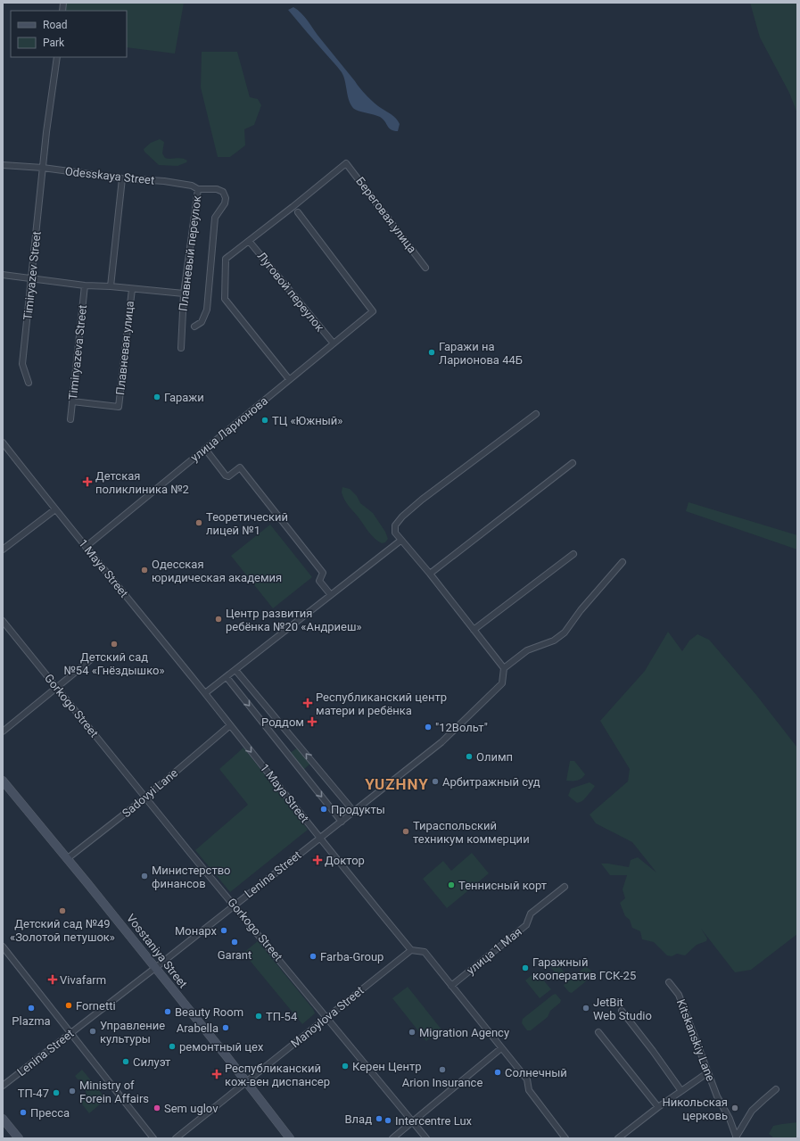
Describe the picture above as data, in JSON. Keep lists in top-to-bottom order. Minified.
{"streets":{"street":["Odesskaya Street","Береговая улица","Плавневый переулок","Timiryazev Street","Луговой переулок","Плавневая улица","Timiryazeva Street","улица Ларионова","1 Maya Street","Gorkogo Street","Sadovyi Lane","Lenina Street","Vosstaniya Street","улица 1 Мая","Manoylova Street","Kitskanskiy Lane"]},"crossings":[["Odesskaya Street","Плавневый переулок"],["Odesskaya Street","Timiryazev Street"],["Береговая улица","Луговой переулок"],["Луговой переулок","улица Ларионова"],["Плавневая улица","Timiryazeva Street"],["улица Ларионова","1 Maya Street"],["1 Maya Street","Sadovyi Lane"],["1 Maya Street","Lenina Street"],["1 Maya Street","Manoylova Street"],["Gorkogo Street","Sadovyi Lane"],["Gorkogo Street","Lenina Street"],["Gorkogo Street","Manoylova Street"],["Sadovyi Lane","Vosstaniya Street"],["Lenina Street","Vosstaniya Street"],["Vosstaniya Street","Manoylova Street"]],"districts":["YUZHNY"],"places":{"other":["Гаражи на Ларионова 44Б","Гаражи","ТЦ «Южный»","Теоретический лицей №1","Одесская юридическая академия","Центр развития ребёнка №20 «Андриеш»","Детский сад №54 «Гнёздышко»","\"12Вольт\"","Олимп","Арбитражный суд","Продукты","Тираспольский техникум коммерции","Министерство финансов","Теннисный корт","Детский сад №49 «Золотой петушок»","Монарх","Garant","Farba-Group","Гаражный кооператив ГСК-25","Fornetti","Plazma","JetBit Web Studio","Beauty Room","ТП-54","Arabella","Управление культуры","Migration Agency","ремонтный цех","Силуэт","Керен Центр","Arion Insurance","Солнечный","Ministry of Forein Affairs","ТП-47","Sem uglov","Никольская церковь","Пресса","Влад","Intercentre Lux"],"health":["Детская поликлиника №2","Республиканский центр матери и ребёнка","Роддом","Доктор","Vivafarm","Республиканский кож-вен диспансер"]},"legend":["Road","Park"]}
